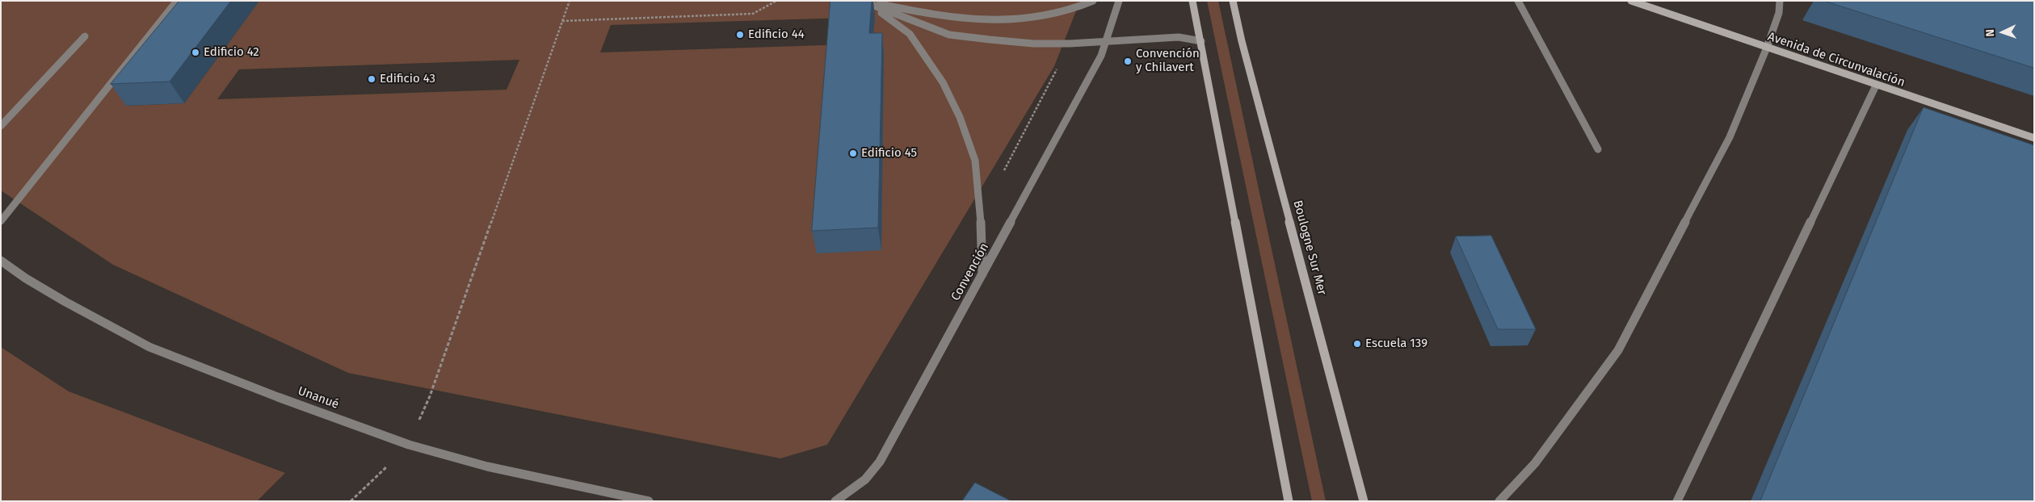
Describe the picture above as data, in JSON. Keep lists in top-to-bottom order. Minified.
{"streets":{"main road":["Avenida de Circunvalación","Boulogne Sur Mer"],"street":["Convención","Unanué"]},"places":["Edificio 44","Edificio 42","Convención y Chilavert","Edificio 43","Edificio 45","Escuela 139"],"north":"left"}
